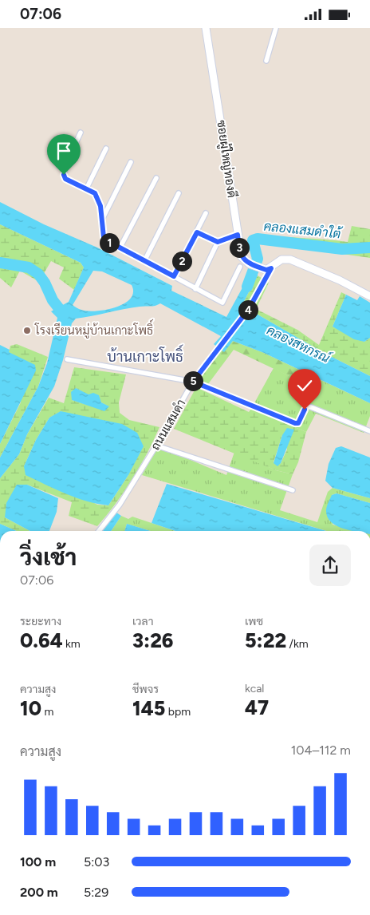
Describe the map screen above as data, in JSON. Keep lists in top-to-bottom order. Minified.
{"streets":{"street":["ซอยผู้ใหญ่ทองดี","ถนนแสมดำ"]},"crossings":[["ซอยผู้ใหญ่ทองดี","ถนนแสมดำ"]],"districts":["บ้านเกาะโพธิ์"],"water":["คลองแสมดำใต้","คลองสหกรณ์"],"places":["โรงเรียนหมู่บ้านเกาะโพธิ์"],"page":{"status":"07:06","pins":["1","3","2","4","5"],"heading":["วิ่งเช้า","07:06"],"stats":[["ระยะทาง","0.64 km"],["เวลา","3:26"],["เพซ","5:22 /km"],["ความสูง","10 m"],["ชีพจร","145 bpm"],["kcal","47"]],"chart":["ความสูง","104–112 m"],"list":[{"name":"100 m","note":"5:03"},{"name":"200 m","note":"5:29"}]}}
